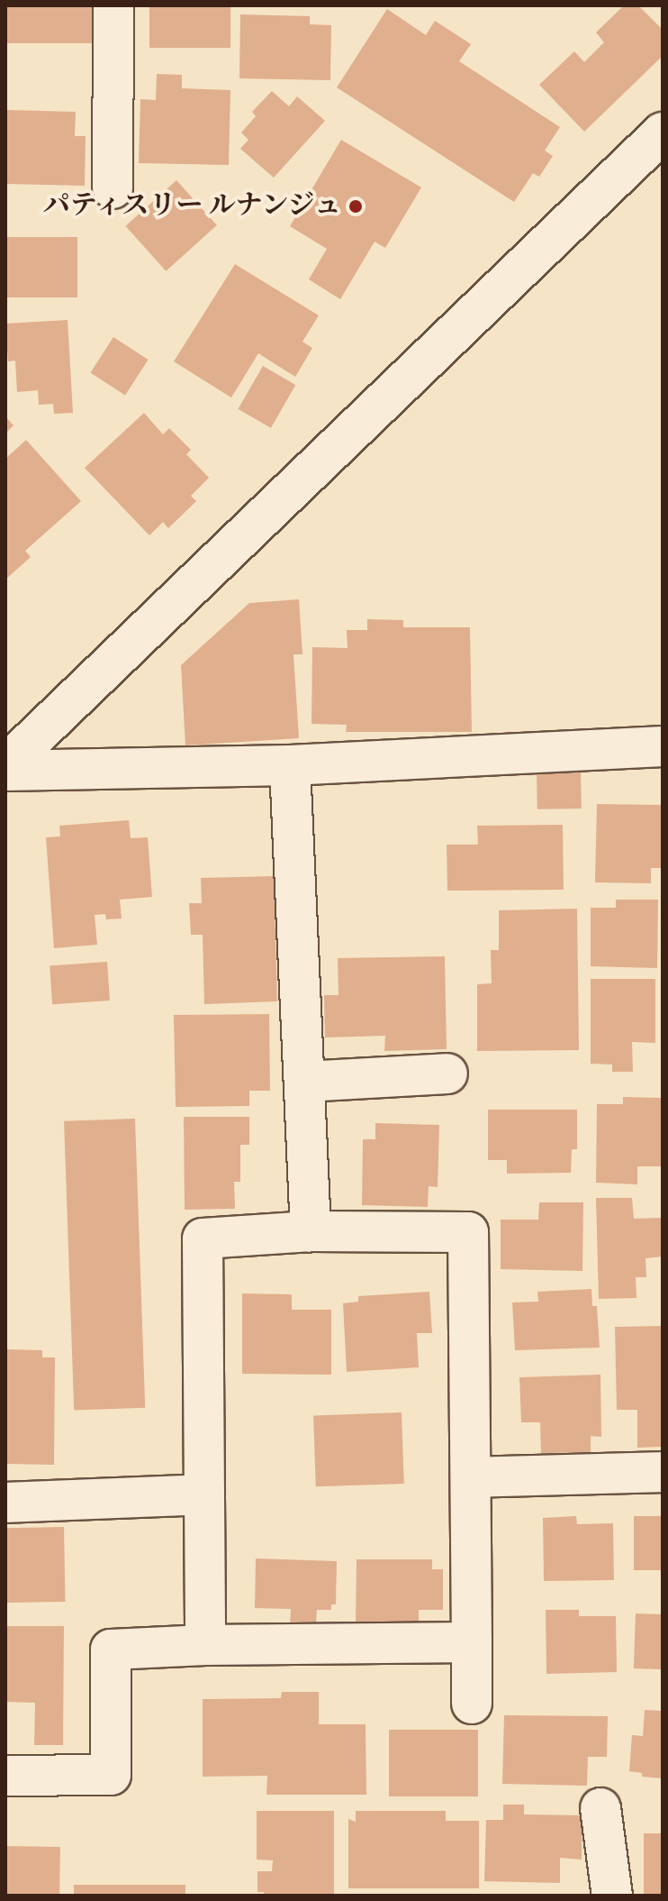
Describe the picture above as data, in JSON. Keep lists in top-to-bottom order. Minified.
{"places":["パティスリー ルナンジュ"]}
